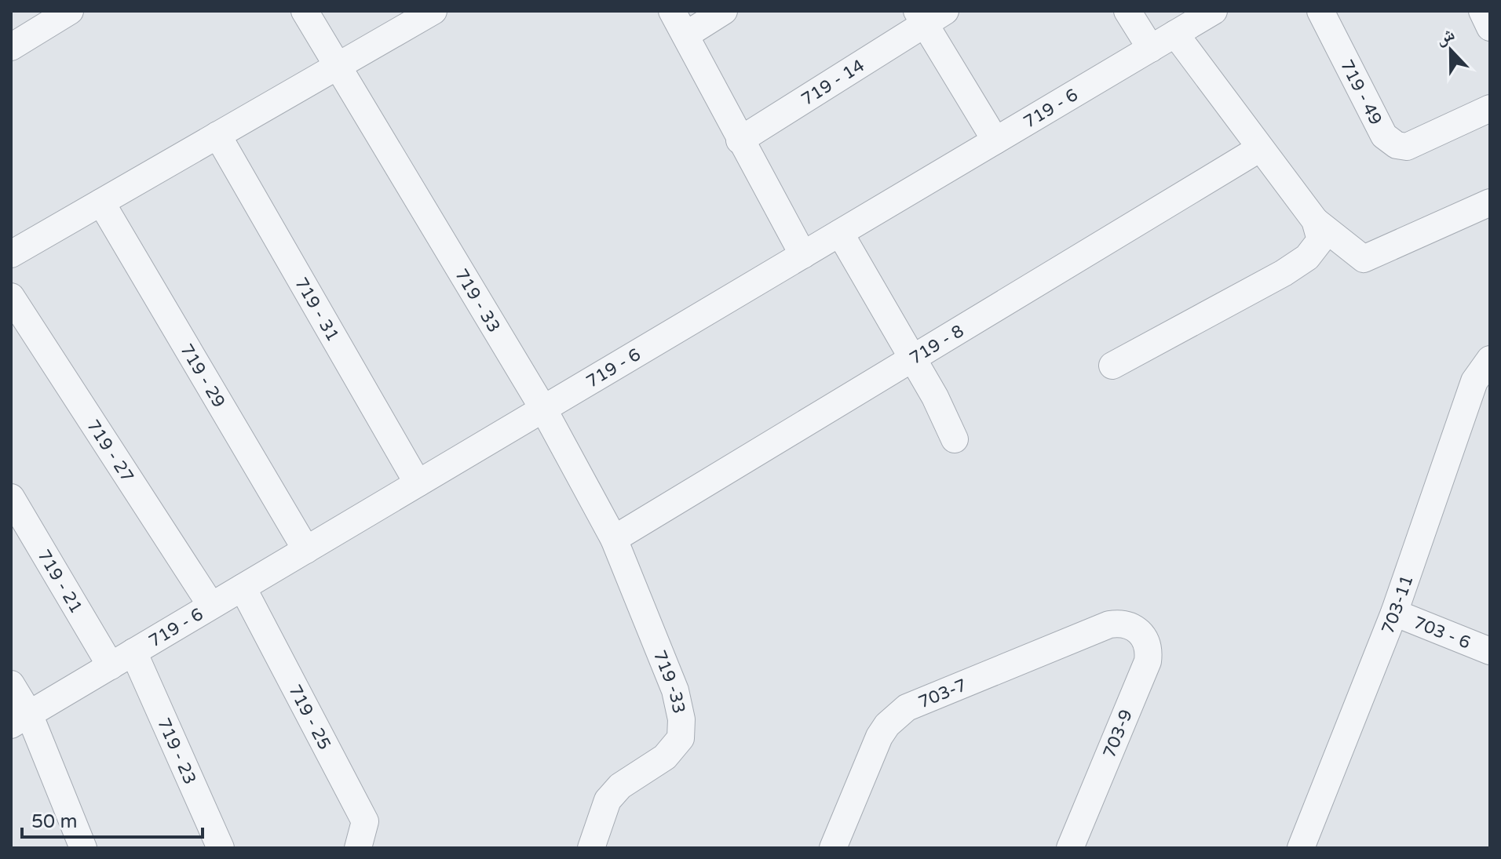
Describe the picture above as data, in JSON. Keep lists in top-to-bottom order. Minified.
{"streets":{"street":["719 - 14","719 - 49","719 - 6","719 - 33","719 - 31","719 - 8","719 - 29","719 - 27","719 - 21","703-11","703 - 6","719 -33","703-7","719 - 25","703-9","719 - 23"]},"crossings":[["719 - 6","719 - 33"],["719 - 6","719 - 31"],["719 - 6","719 - 29"],["719 - 6","719 - 27"],["719 - 6","719 - 21"],["719 - 6","719 - 25"],["719 - 6","719 - 23"],["719 - 33","719 - 8"],["719 - 33","719 -33"],["719 - 8","719 -33"],["703-11","703 - 6"],["703-7","703-9"]],"scale_bar":"50 m","north":"top"}
